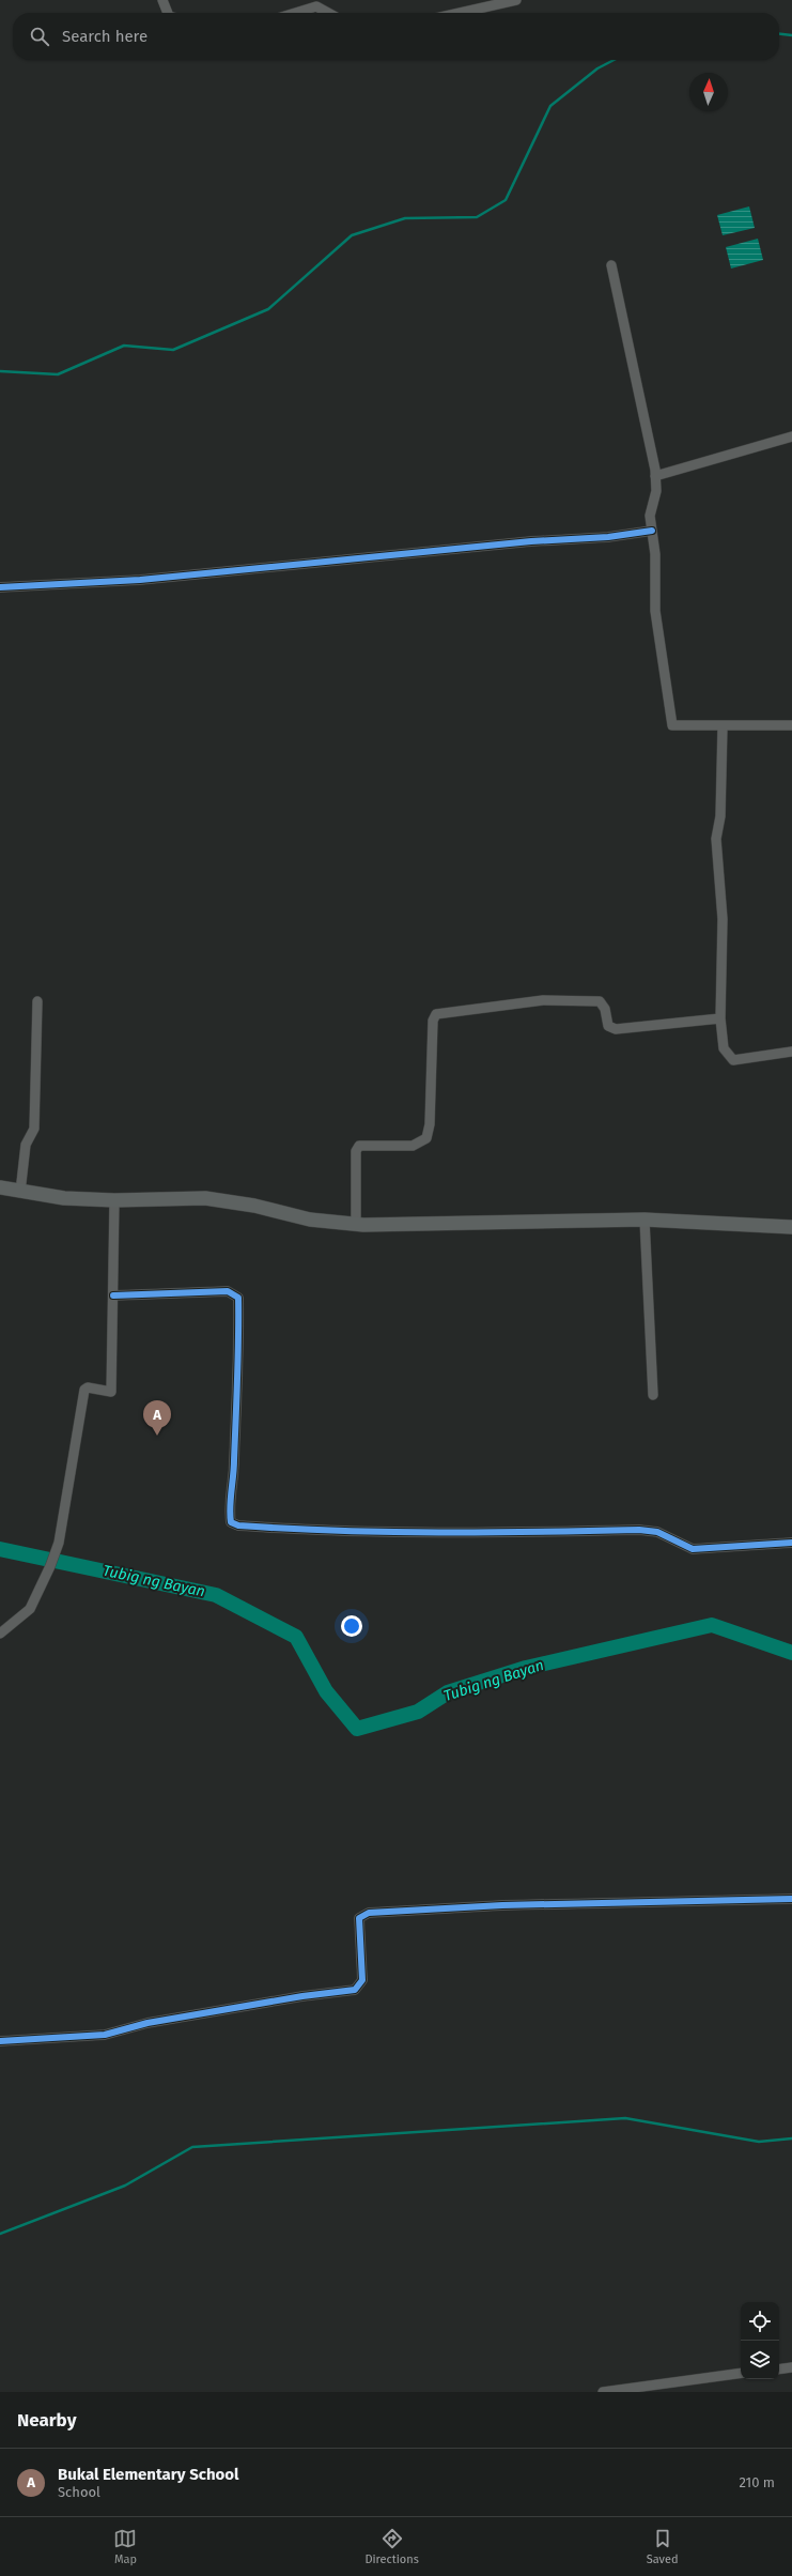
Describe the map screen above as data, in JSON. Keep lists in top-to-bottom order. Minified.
{"water":["Tubig ng Bayan"],"north":"top","page":{"search":"Search here","pins":"A","heading":"Nearby","list":[{"mark":"A","name":"Bukal Elementary School","note":"School","value":"210 m"}],"nav":["Map","Directions","Saved"]}}
